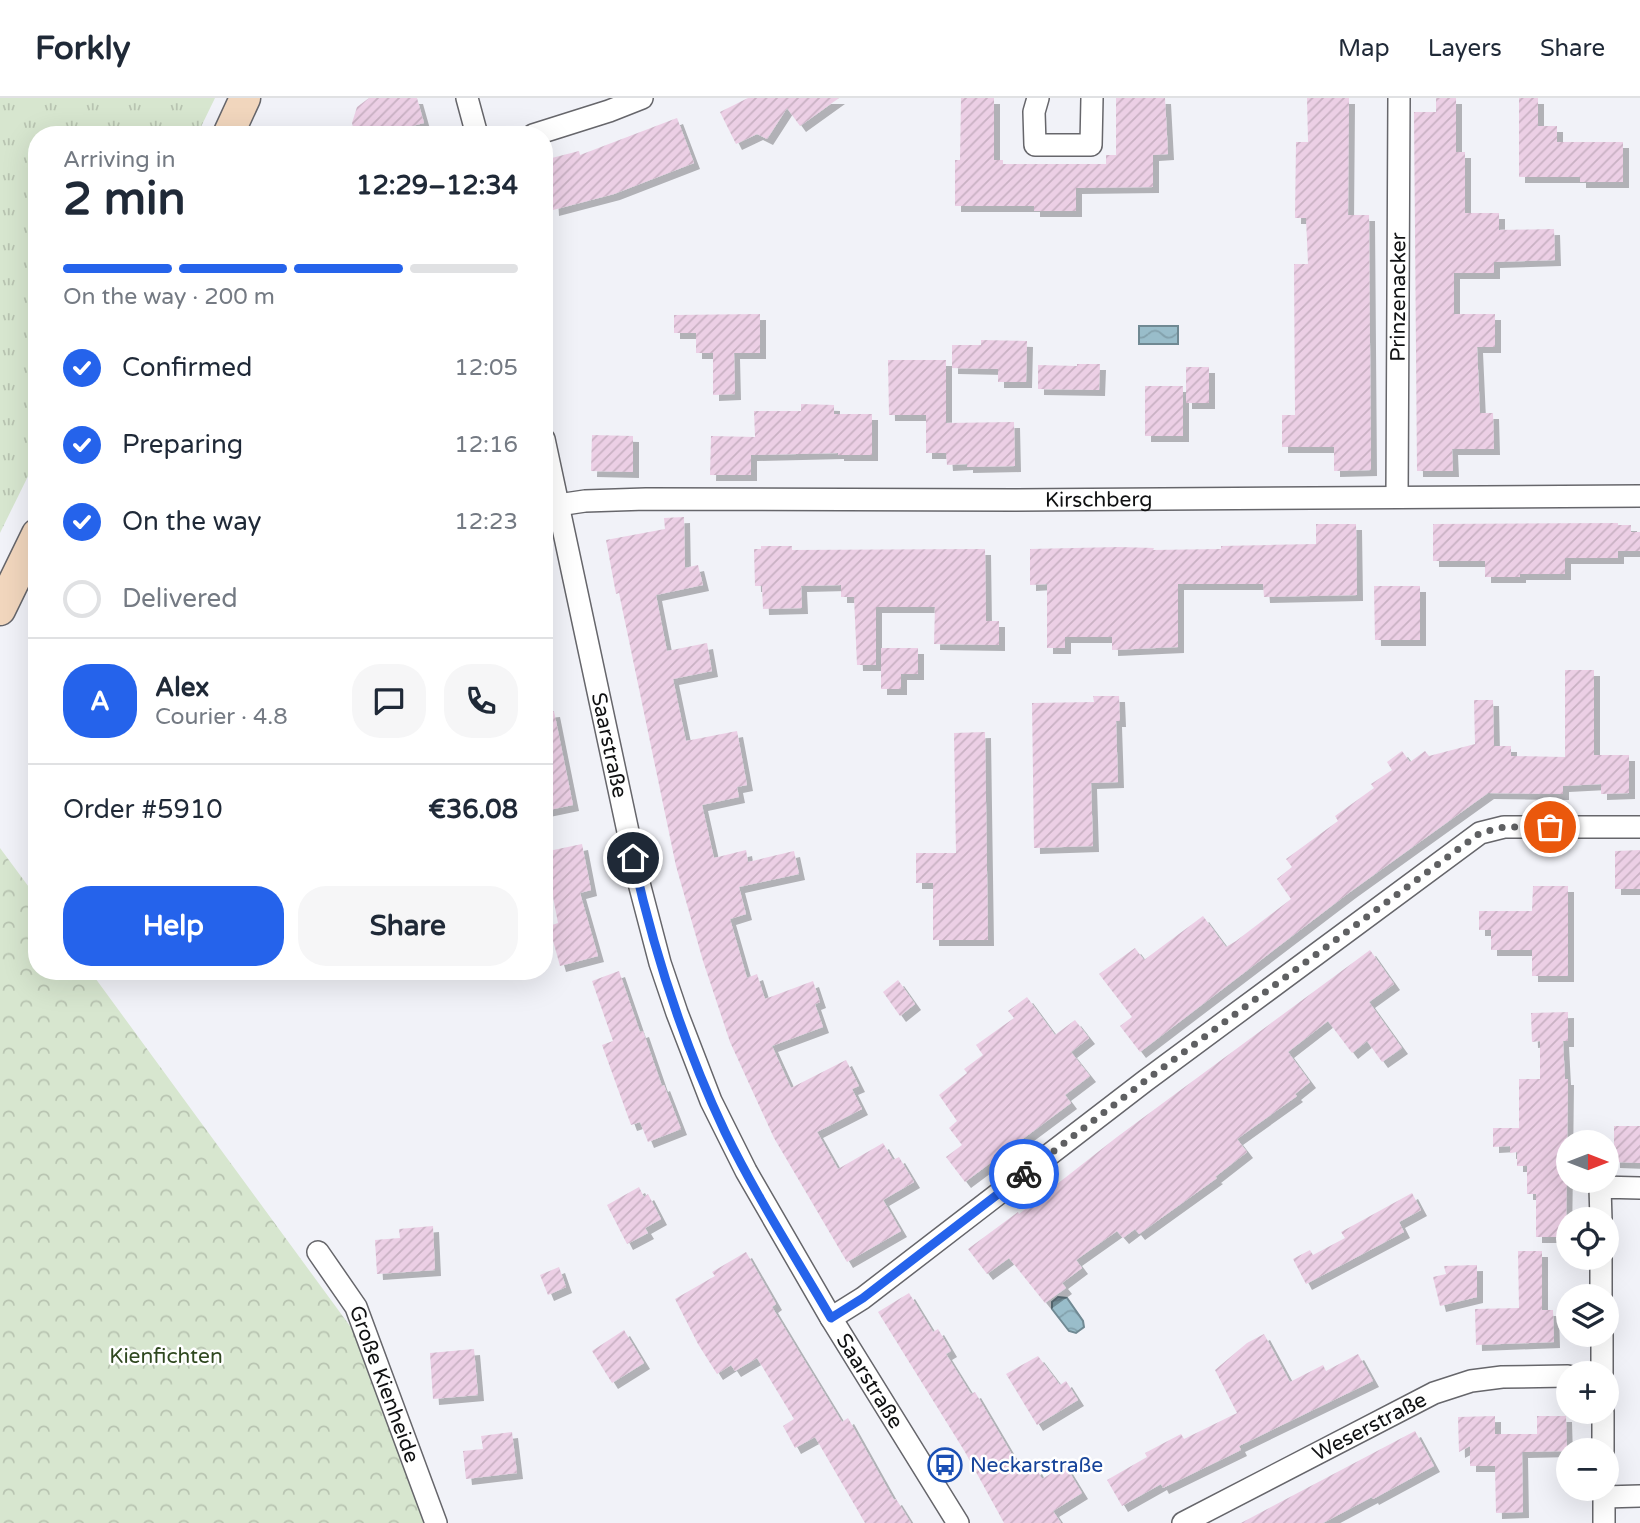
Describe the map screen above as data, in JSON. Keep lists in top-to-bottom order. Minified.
{"streets":{"street":["Prinzenacker","Kirschberg","Saarstraße","Große Kienheide","Weserstraße"]},"crossings":[["Prinzenacker","Kirschberg"],["Kirschberg","Saarstraße"]],"parks":["Kienfichten"],"places":{"bus stop":["Neckarstraße"]},"north":"right","page":{"header":"Forkly","nav":["Map","Layers","Share"],"heading":["2 min","Arriving in","12:29–12:34"],"panel":["Alex","Courier · 4.8","Order #5910","€36.08"],"bar":"On the way · 200 m","list":[["Confirmed","12:05"],["Preparing","12:16"],["On the way","12:23"],"Delivered"],"round":"A","buttons":["Help","Share"],"map_buttons":["+","−"]}}
